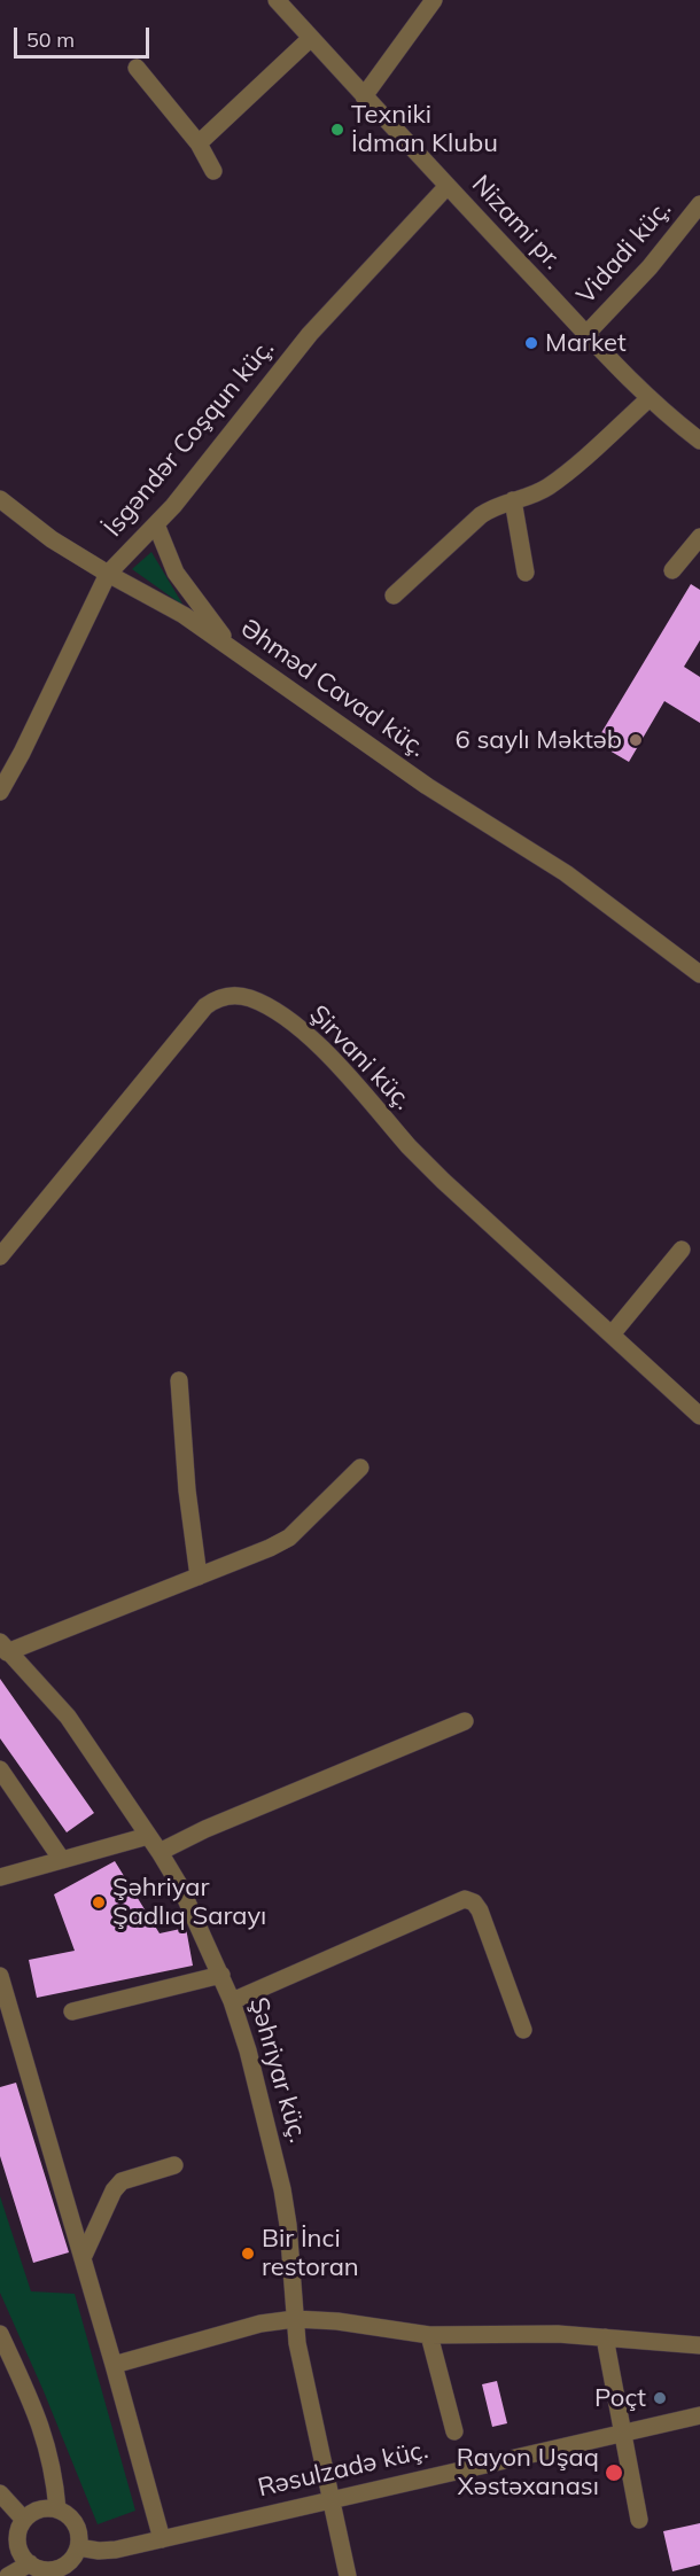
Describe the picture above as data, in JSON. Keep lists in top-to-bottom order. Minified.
{"streets":{"street":["Nizami pr.","Vidadi küç.","İsgəndər Coşqun küç.","Əhməd Cavad küç.","Şirvani küç.","Şəhriyar küç.","Rəsulzadə küç."]},"crossings":[["Nizami pr.","Vidadi küç."],["Nizami pr.","İsgəndər Coşqun küç."],["İsgəndər Coşqun küç.","Əhməd Cavad küç."],["Şəhriyar küç.","Rəsulzadə küç."]],"places":["Texniki İdman Klubu","Market","6 saylı Məktəb","Şəhriyar Şadlıq Sarayı","Bir İnci restoran","Poçt","Rayon Uşaq Xəstəxanası"],"scale_bar":"50 m"}
